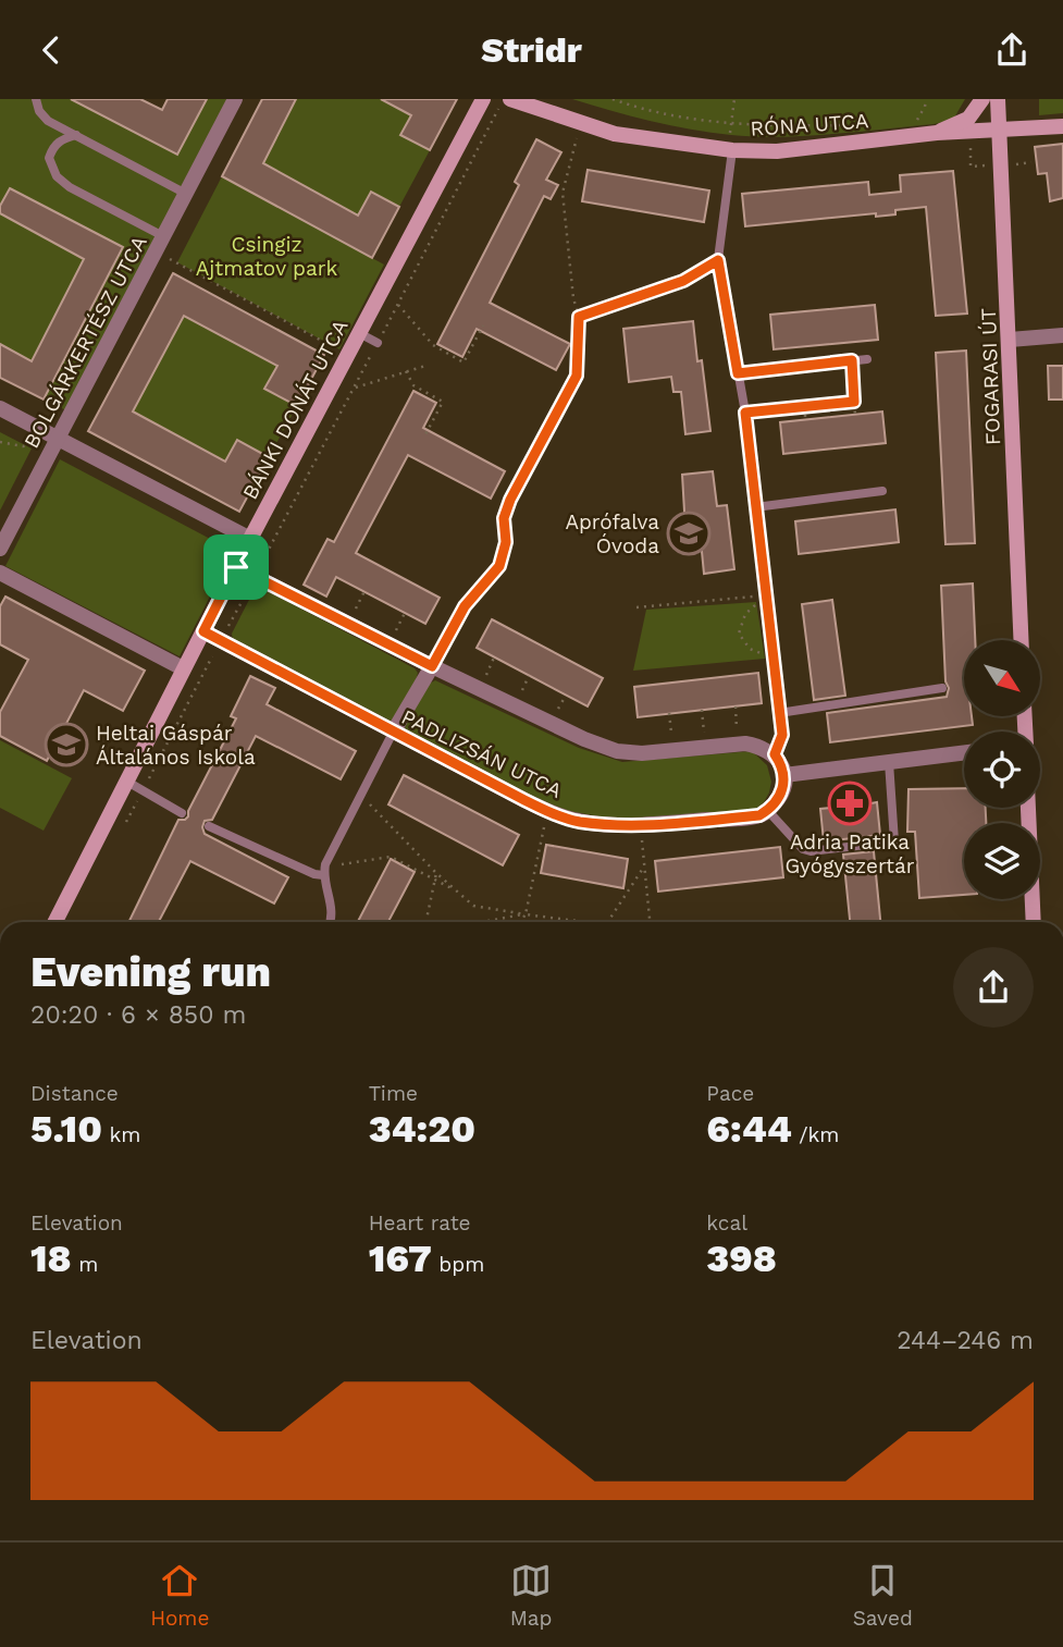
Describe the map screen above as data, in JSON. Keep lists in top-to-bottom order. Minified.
{"streets":{"street":["RÓNA UTCA","BOLGÁRKERTÉSZ UTCA","FOGARASI ÚT","BÁNKI DONÁT UTCA","PADLIZSÁN UTCA"]},"crossings":[["RÓNA UTCA","FOGARASI ÚT"],["BÁNKI DONÁT UTCA","PADLIZSÁN UTCA"]],"parks":["Csingiz Ajtmatov park"],"places":{"school or university":["Aprófalva Óvoda","Heltai Gáspár Általános Iskola"],"pharmacy":["Adria Patika Gyógyszertár"]},"north":"bottom right","page":{"header":"Stridr","heading":["Evening run","20:20 · 6 × 850 m"],"stats":[["Distance","5.10 km"],["Time","34:20"],["Pace","6:44 /km"],["Elevation","18 m"],["Heart rate","167 bpm"],["kcal","398"]],"chart":["Elevation","244–246 m"],"tabs":["Home","Map","Saved"]}}
